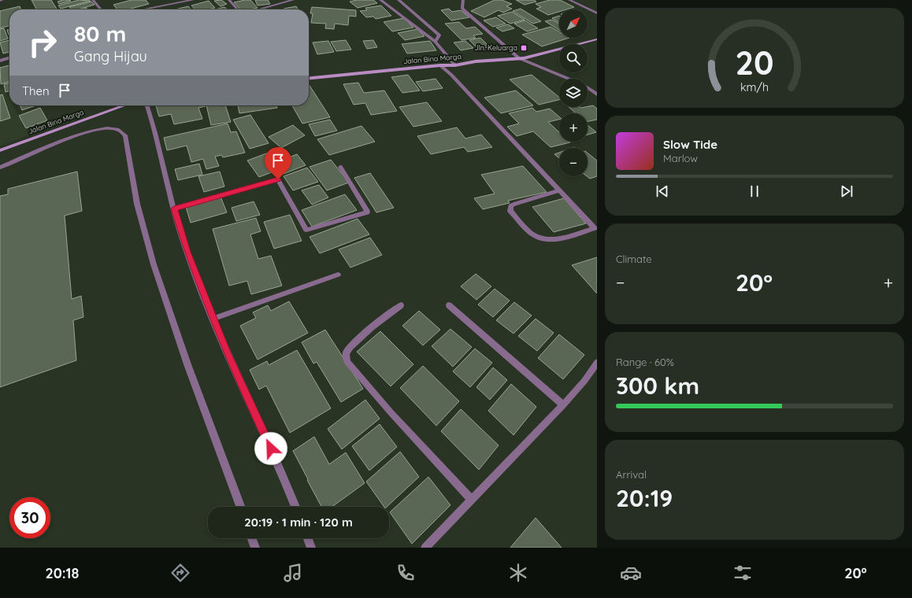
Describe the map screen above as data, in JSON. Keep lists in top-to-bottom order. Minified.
{"streets":{"street":["Jalan Bina Marga"]},"places":{"transit":["Jln. Keluarga"]},"north":"top right","page":{"map_buttons":["+","−"],"turn":["80 m","Gang Hijau"],"then":"Then","song":["Slow Tide","Marlow"],"tile":["Climate",["Range · 60%","300 km"],["Arrival","20:19"]],"heat":["−","20°","+"],"limit":"30","trip":"20:19 · 1 min · 120 m","tabs":["20:18","20°"],"gauge":["20","km/h"]}}
